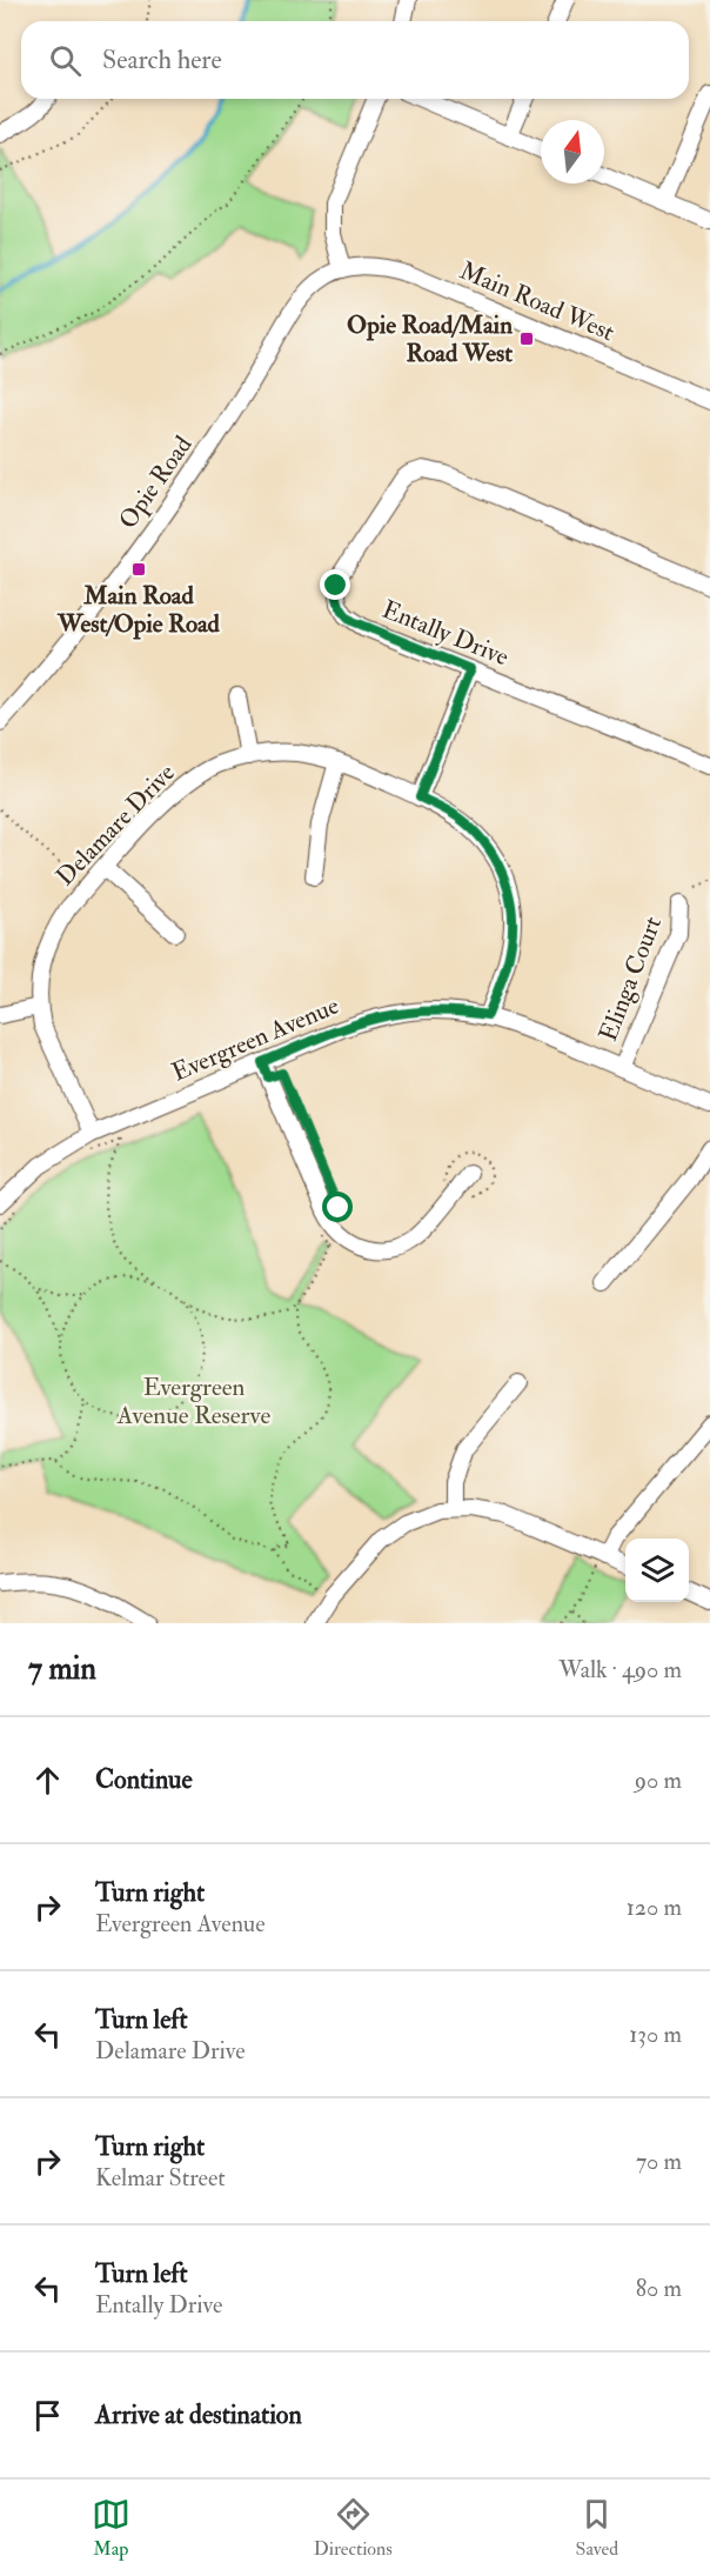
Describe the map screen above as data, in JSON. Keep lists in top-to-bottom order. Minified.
{"streets":{"street":["Main Road West","Opie Road","Entally Drive","Delamare Drive","Elinga Court","Evergreen Avenue"]},"crossings":[["Main Road West","Opie Road"],["Delamare Drive","Evergreen Avenue"],["Elinga Court","Evergreen Avenue"]],"parks":["Evergreen Avenue Reserve"],"places":{"transit":["Opie Road/Main Road West","Main Road West/Opie Road"]},"north":"top","page":{"search":"Search here","heading":["7 min","Walk · 490 m"],"list":[["Continue","90 m"],["Turn right","Evergreen Avenue","120 m"],["Turn left","Delamare Drive","130 m"],["Turn right","Kelmar Street","70 m"],["Turn left","Entally Drive","80 m"],"Arrive at destination"],"nav":["Map","Directions","Saved"]}}
